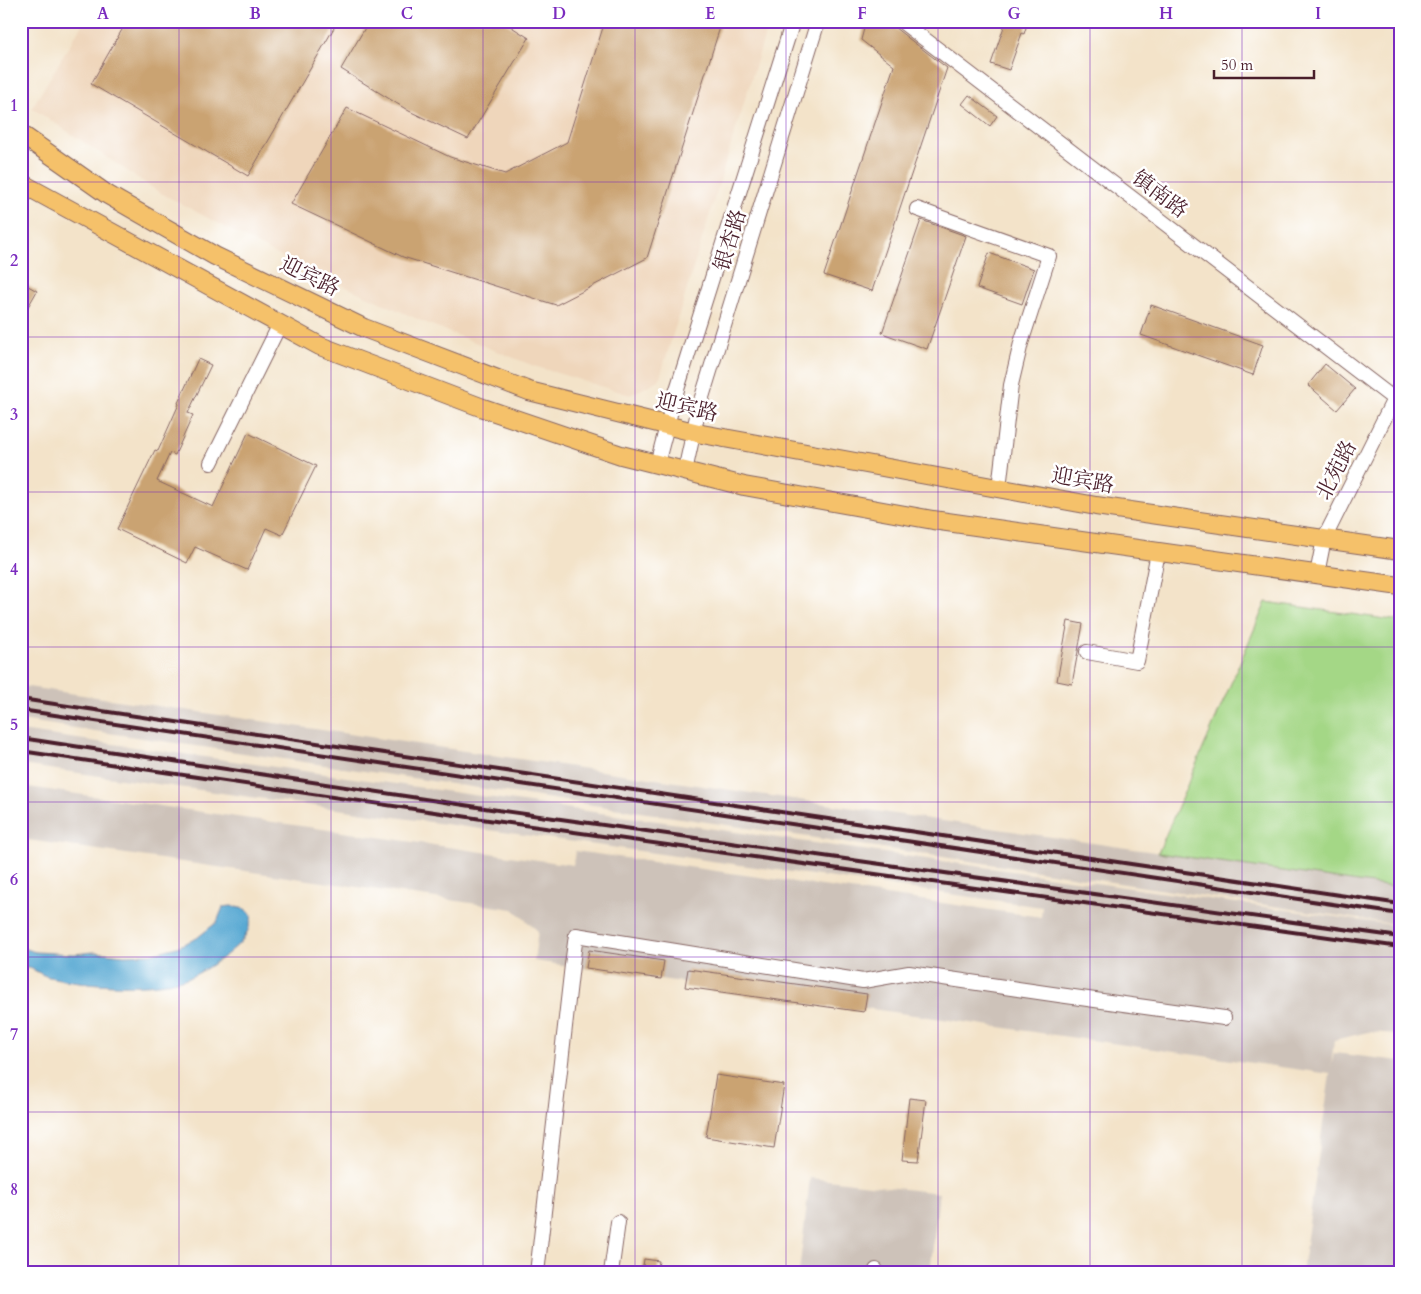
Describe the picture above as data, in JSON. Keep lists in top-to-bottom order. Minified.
{"streets":{"main road":["迎宾路"],"street":["镇南路","银杏路","北苑路"]},"crossings":[["镇南路","北苑路"],["银杏路","迎宾路"],["迎宾路","北苑路"]],"scale_bar":"50 m","grid":{"columns":["A","B","C","D","E","F","G","H","I"],"rows":["1","2","3","4","5","6","7","8"]}}
